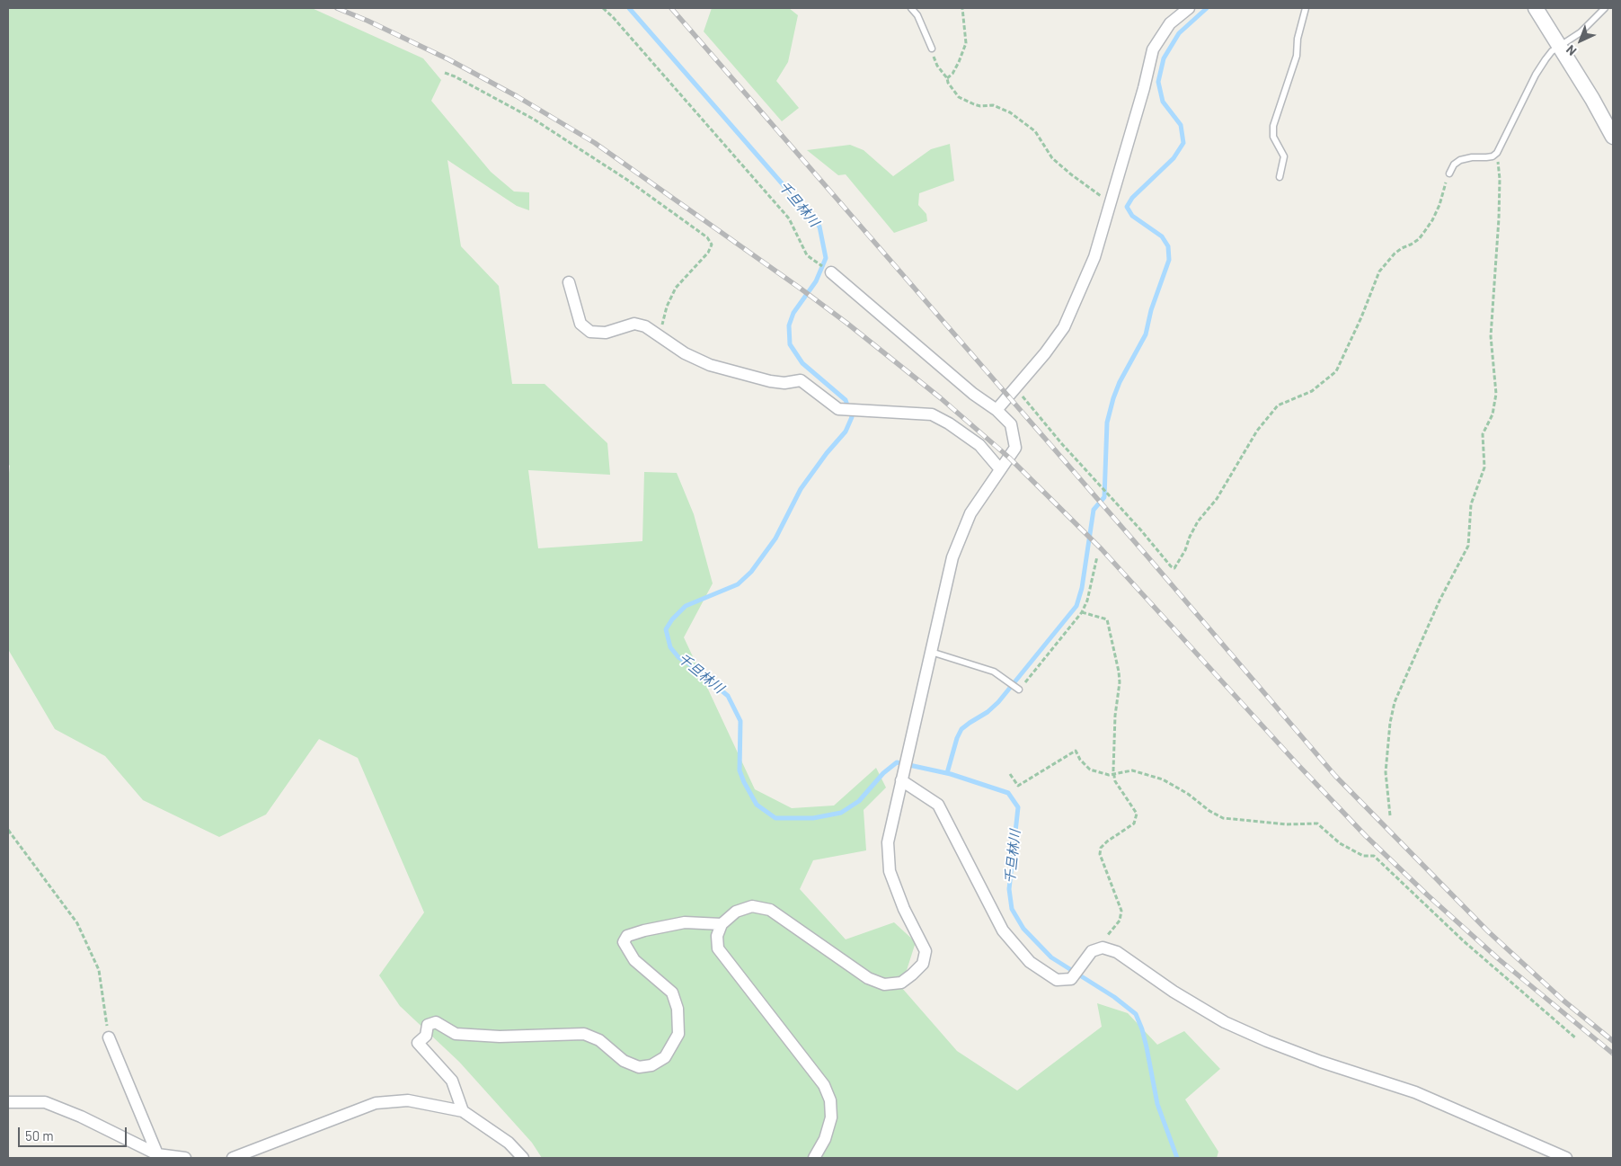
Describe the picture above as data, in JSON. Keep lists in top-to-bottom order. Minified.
{"water":["千旦林川"],"scale_bar":"50 m","north":"bottom left"}
